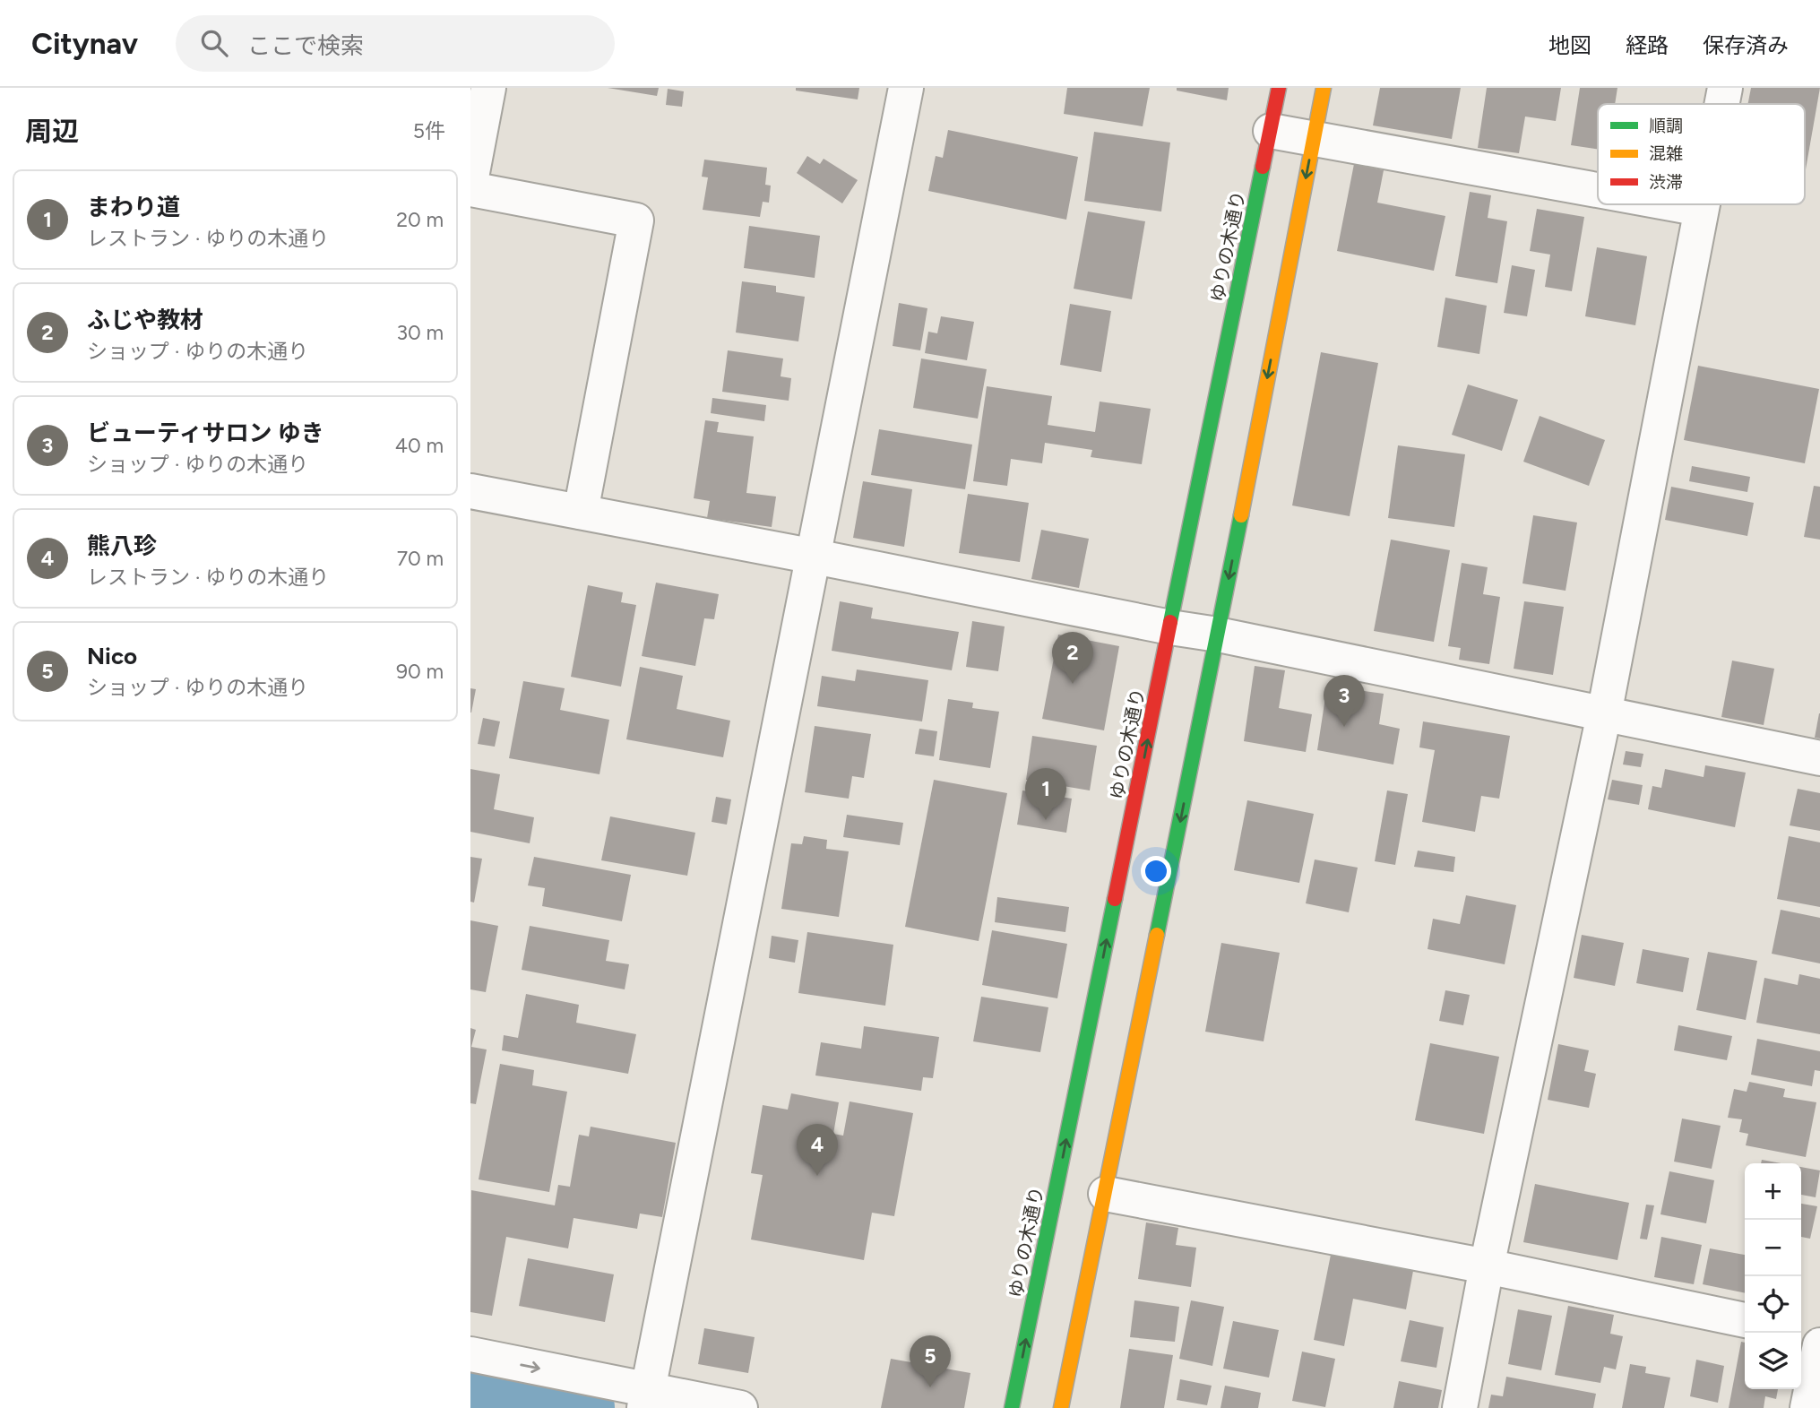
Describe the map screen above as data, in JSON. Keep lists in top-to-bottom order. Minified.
{"streets":{"street":["ゆりの木通り"]},"legend":["順調","混雑","渋滞"],"page":{"header":"Citynav","search":"ここで検索","nav":["地図","経路","保存済み"],"heading":["周辺","5件"],"list":[{"mark":"1","name":"まわり道","note":"レストラン · ゆりの木通り","value":"20 m"},{"mark":"2","name":"ふじや教材","note":"ショップ · ゆりの木通り","value":"30 m"},{"mark":"3","name":"ビューティサロン ゆき","note":"ショップ · ゆりの木通り","value":"40 m"},{"mark":"4","name":"熊八珍","note":"レストラン · ゆりの木通り","value":"70 m"},{"mark":"5","name":"Nico","note":"ショップ · ゆりの木通り","value":"90 m"}],"pins":["2","3","1","4","5"],"map_buttons":["+","−"]}}
